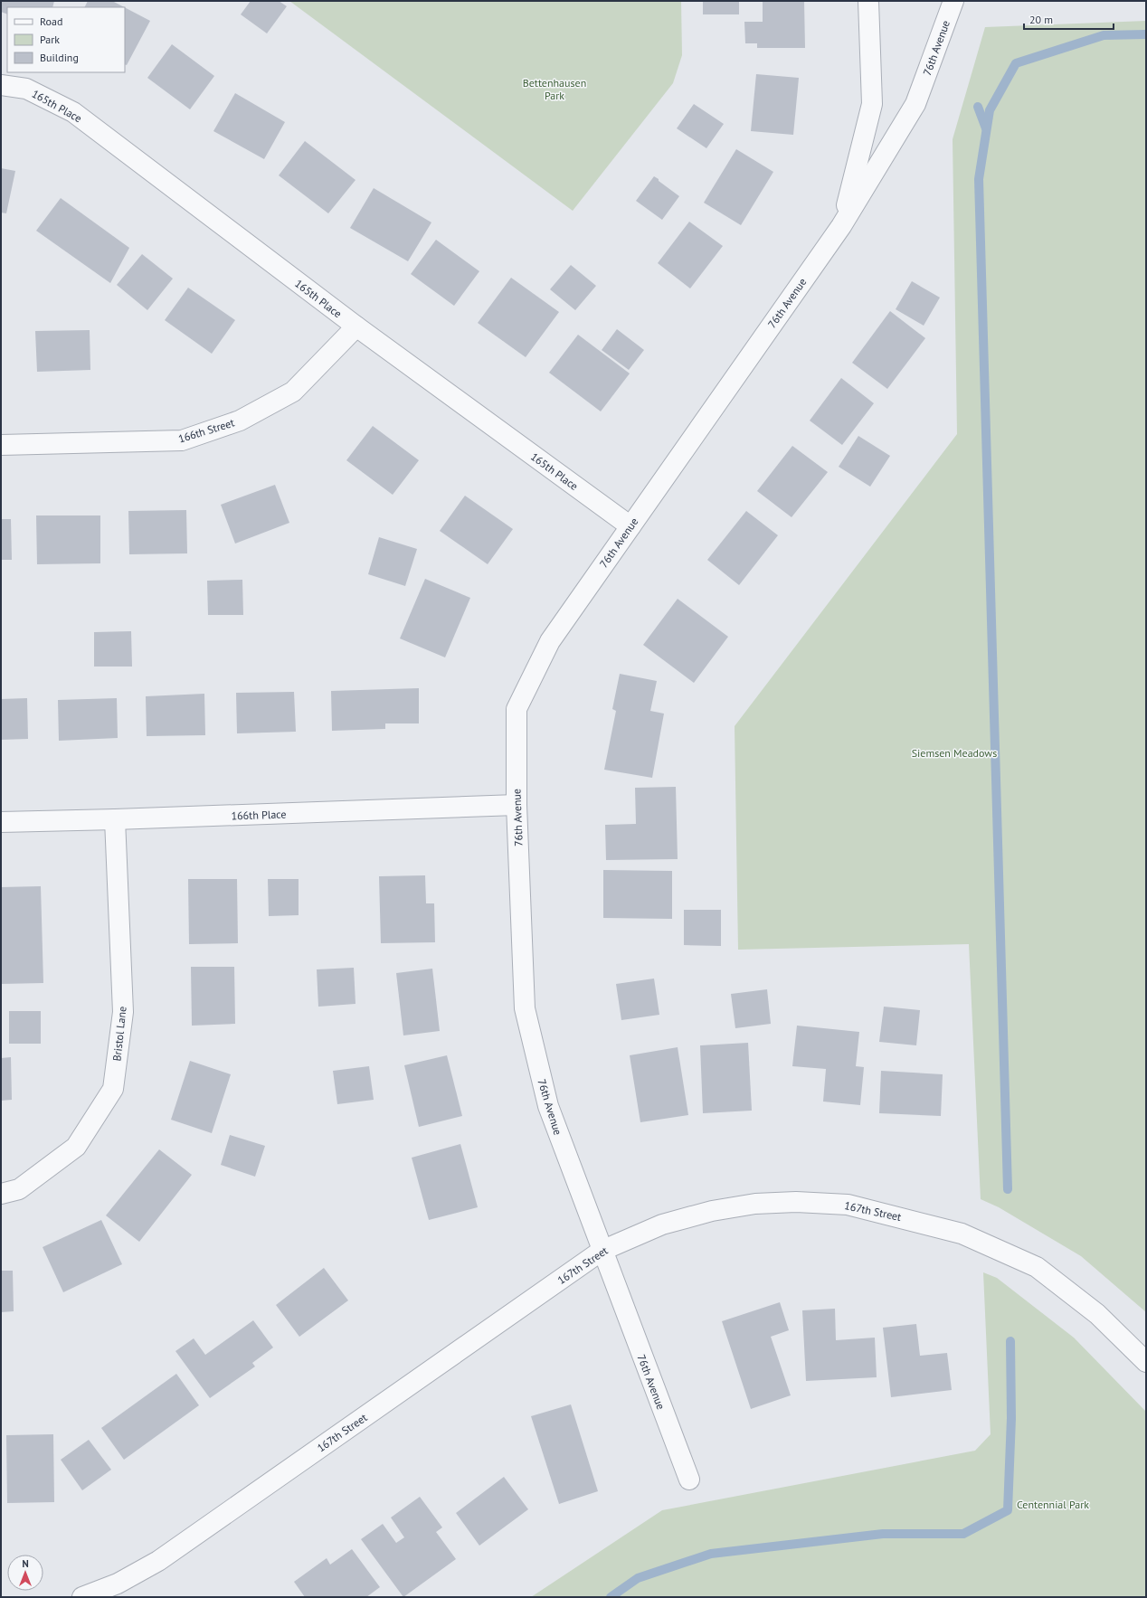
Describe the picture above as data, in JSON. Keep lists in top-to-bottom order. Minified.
{"streets":{"street":["76th Avenue","165th Place","166th Street","166th Place","Bristol Lane","167th Street"]},"crossings":[["76th Avenue","165th Place"],["76th Avenue","166th Place"],["76th Avenue","167th Street"],["165th Place","166th Street"],["166th Place","Bristol Lane"]],"parks":["Bettenhausen Park","Siemsen Meadows","Centennial Park"],"legend":["Road","Park","Building"],"scale_bar":"20 m","north":"top"}
